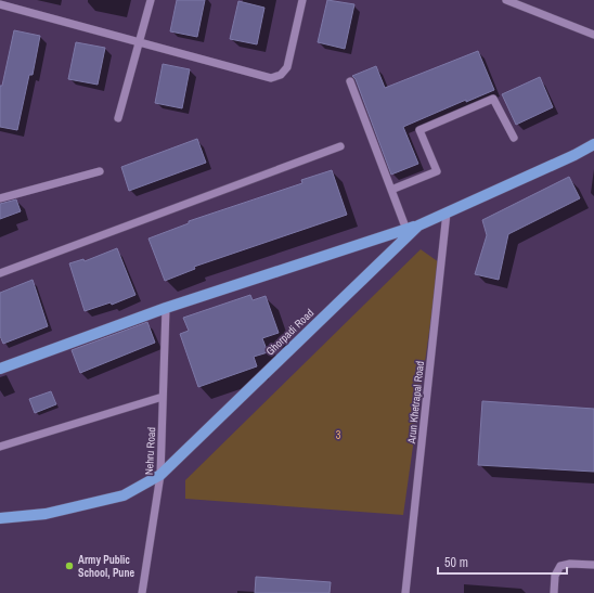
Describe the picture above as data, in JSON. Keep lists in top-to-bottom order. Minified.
{"streets":{"main road":["Ghorpadi Road"],"street":["Arun Khetrapal Road","Nehru Road"]},"crossings":[["Ghorpadi Road","Arun Khetrapal Road"],["Ghorpadi Road","Nehru Road"]],"parks":["3"],"places":["Army Public School, Pune"],"scale_bar":"50 m"}
